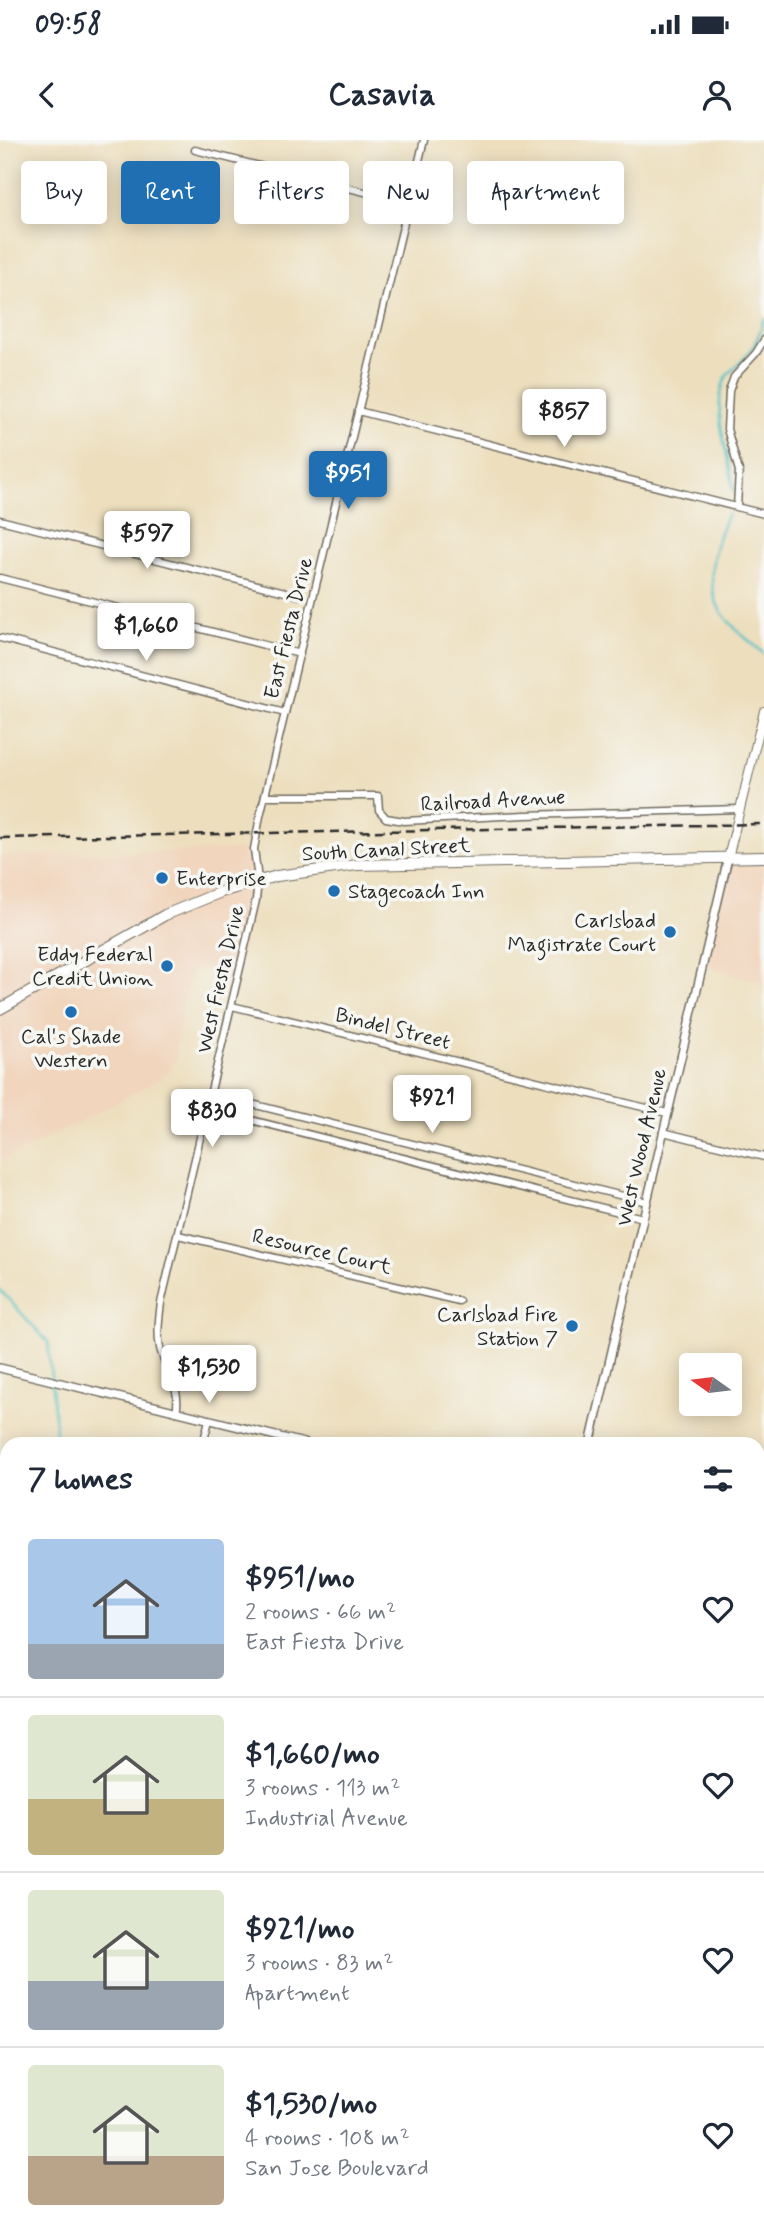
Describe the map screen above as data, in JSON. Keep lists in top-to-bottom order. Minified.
{"streets":{"highway":["South Canal Street"],"street":["East Fiesta Drive","Railroad Avenue","West Fiesta Drive","Bindel Street","West Wood Avenue","Resource Court"]},"crossings":[["East Fiesta Drive","Railroad Avenue"],["East Fiesta Drive","South Canal Street"],["East Fiesta Drive","West Fiesta Drive"],["South Canal Street","West Fiesta Drive"],["South Canal Street","West Wood Avenue"],["West Fiesta Drive","Bindel Street"],["West Fiesta Drive","Resource Court"],["Bindel Street","West Wood Avenue"]],"places":["Enterprise","Stagecoach Inn","Carlsbad Magistrate Court","Eddy Federal Credit Union","Cal's Shade Western","Carlsbad Fire Station 7"],"north":"left","page":{"status":"09:58","header":"Casavia","chip":["Buy","Rent","Filters","New","Apartment"],"price":["$857","$951","$597","$1,660","$921","$830","$1,530"],"heading":"7 homes","list":[{"name":"$951/mo","note":"2 rooms · 66 m² · East Fiesta Drive"},{"name":"$1,660/mo","note":"3 rooms · 113 m² · Industrial Avenue"},{"name":"$921/mo","note":"3 rooms · 83 m² · Apartment"},{"name":"$1,530/mo","note":"4 rooms · 108 m² · San Jose Boulevard"}]}}
